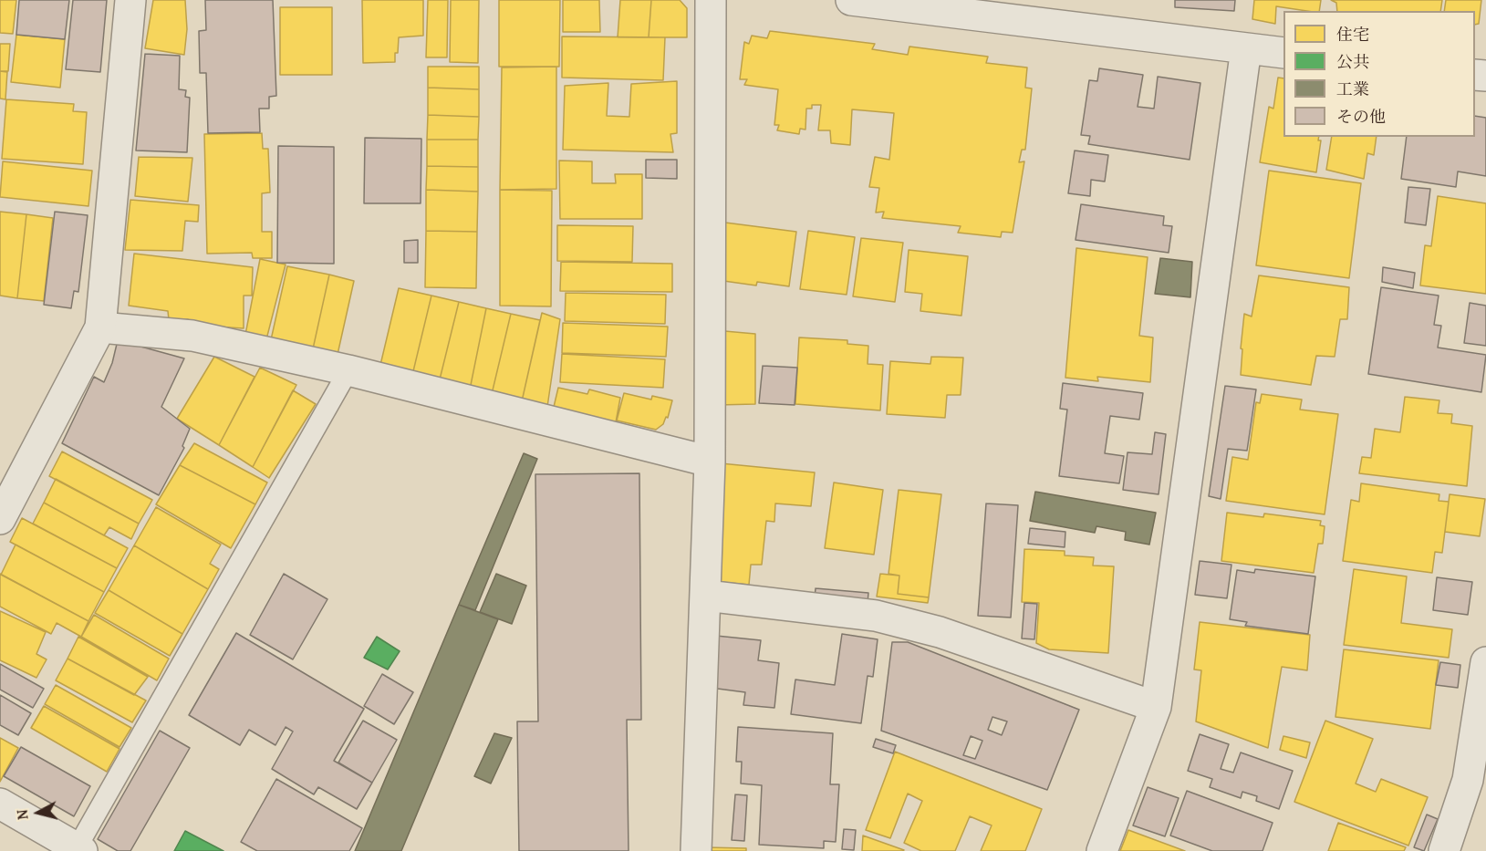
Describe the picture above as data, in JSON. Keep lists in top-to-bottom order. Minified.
{"legend":["住宅","公共","工業","その他"],"north":"left"}
